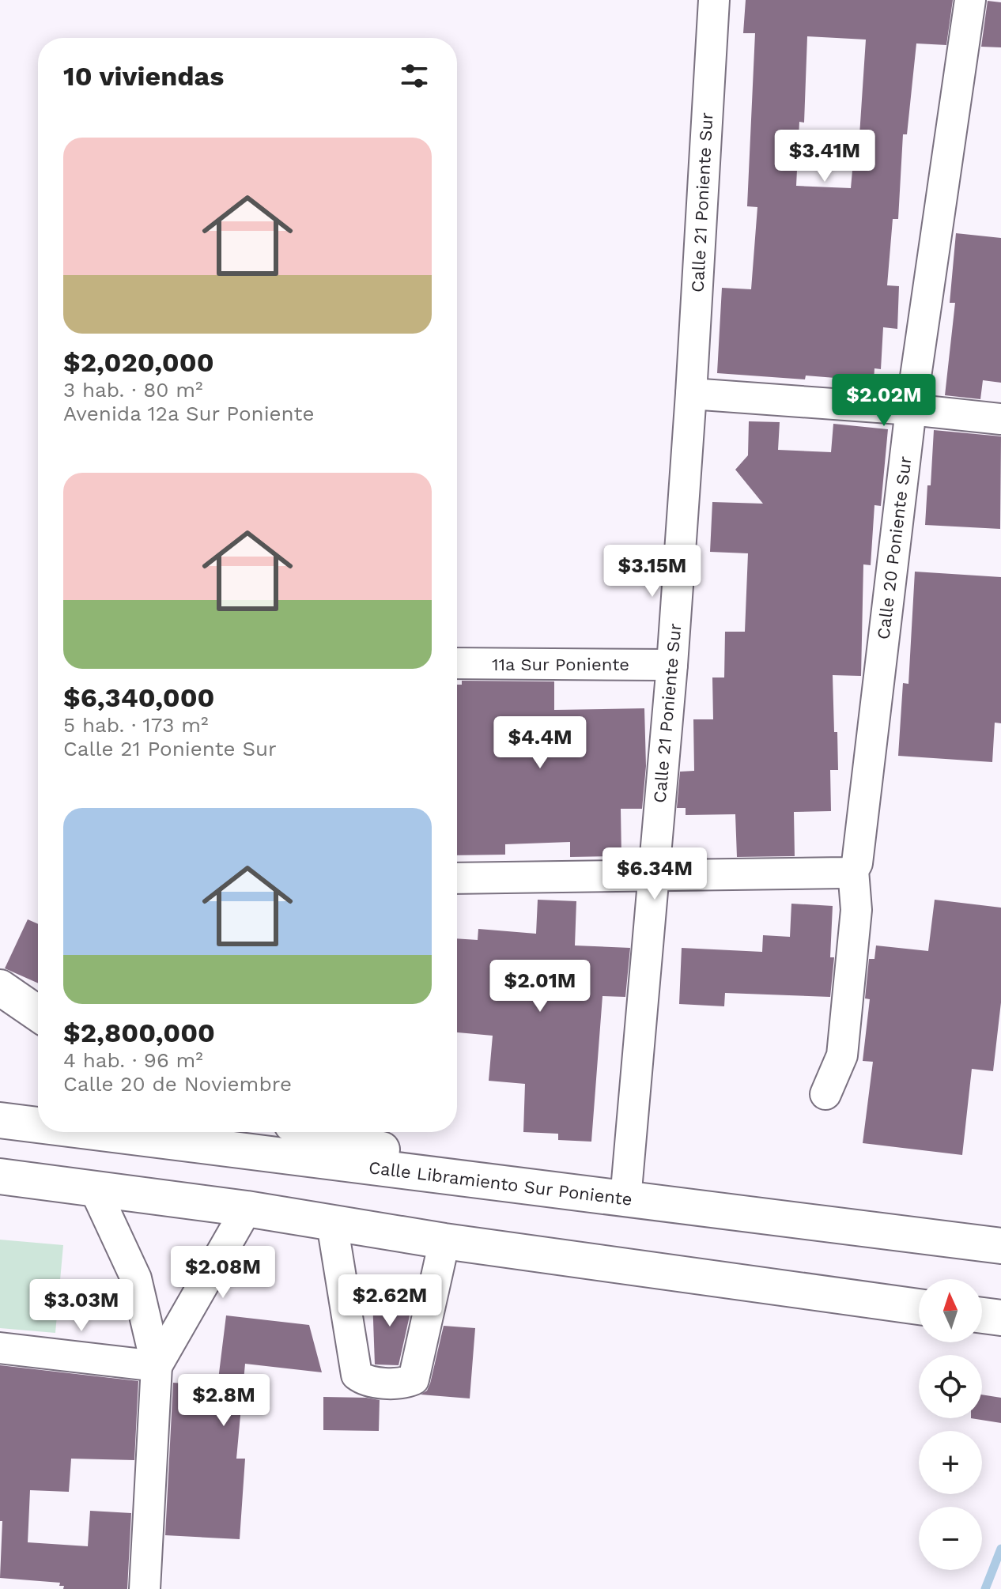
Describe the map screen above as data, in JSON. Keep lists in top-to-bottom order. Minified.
{"streets":{"main road":["Calle Libramiento Sur Poniente"],"street":["Calle 21 Poniente Sur","Calle 20 Poniente Sur","11a Sur Poniente"]},"crossings":[["Calle 21 Poniente Sur","11a Sur Poniente"],["Calle 21 Poniente Sur","Calle Libramiento Sur Poniente"]],"north":"top","page":{"heading":"10 viviendas","list":[{"name":"$2,020,000","note":"3 hab. · 80 m² · Avenida 12a Sur Poniente"},{"name":"$6,340,000","note":"5 hab. · 173 m² · Calle 21 Poniente Sur"},{"name":"$2,800,000","note":"4 hab. · 96 m² · Calle 20 de Noviembre"}],"price":["$3.41M","$2.02M","$3.15M","$4.4M","$6.34M","$2.01M","$2.08M","$2.62M","$3.03M","$2.8M"],"map_buttons":["+","−"]}}
